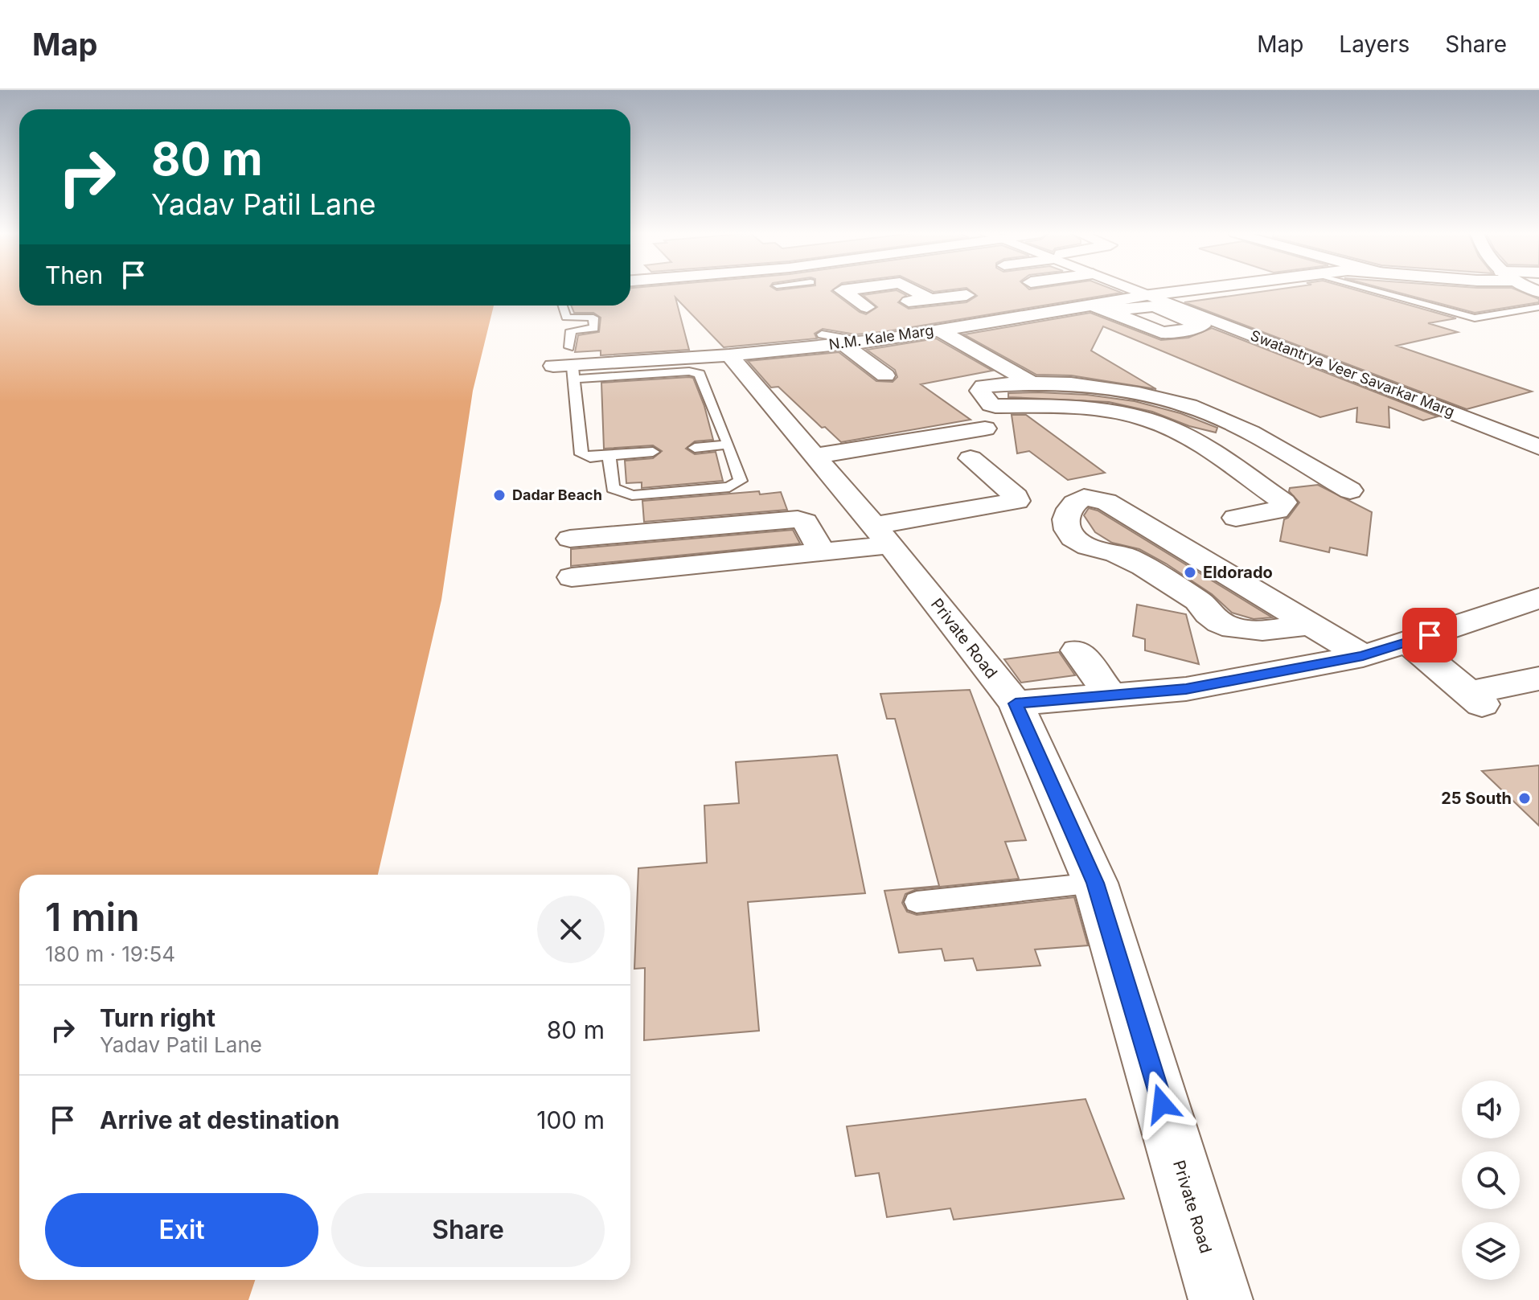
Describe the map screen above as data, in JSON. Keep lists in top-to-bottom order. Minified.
{"streets":{"street":["N.M. Kale Marg","Swatantrya Veer Savarkar Marg","Private Road"]},"crossings":[["N.M. Kale Marg","Swatantrya Veer Savarkar Marg"],["N.M. Kale Marg","Private Road"]],"places":["Dadar Beach","Eldorado","25 South"],"page":{"header":"Map","nav":["Map","Layers","Share"],"turn":["80 m","Yadav Patil Lane"],"then":"Then","heading":["1 min","180 m · 19:54"],"list":[{"name":"Turn right","note":"Yadav Patil Lane","value":"80 m"},{"name":"Arrive at destination","value":"100 m"}],"buttons":["Exit","Share"]}}
